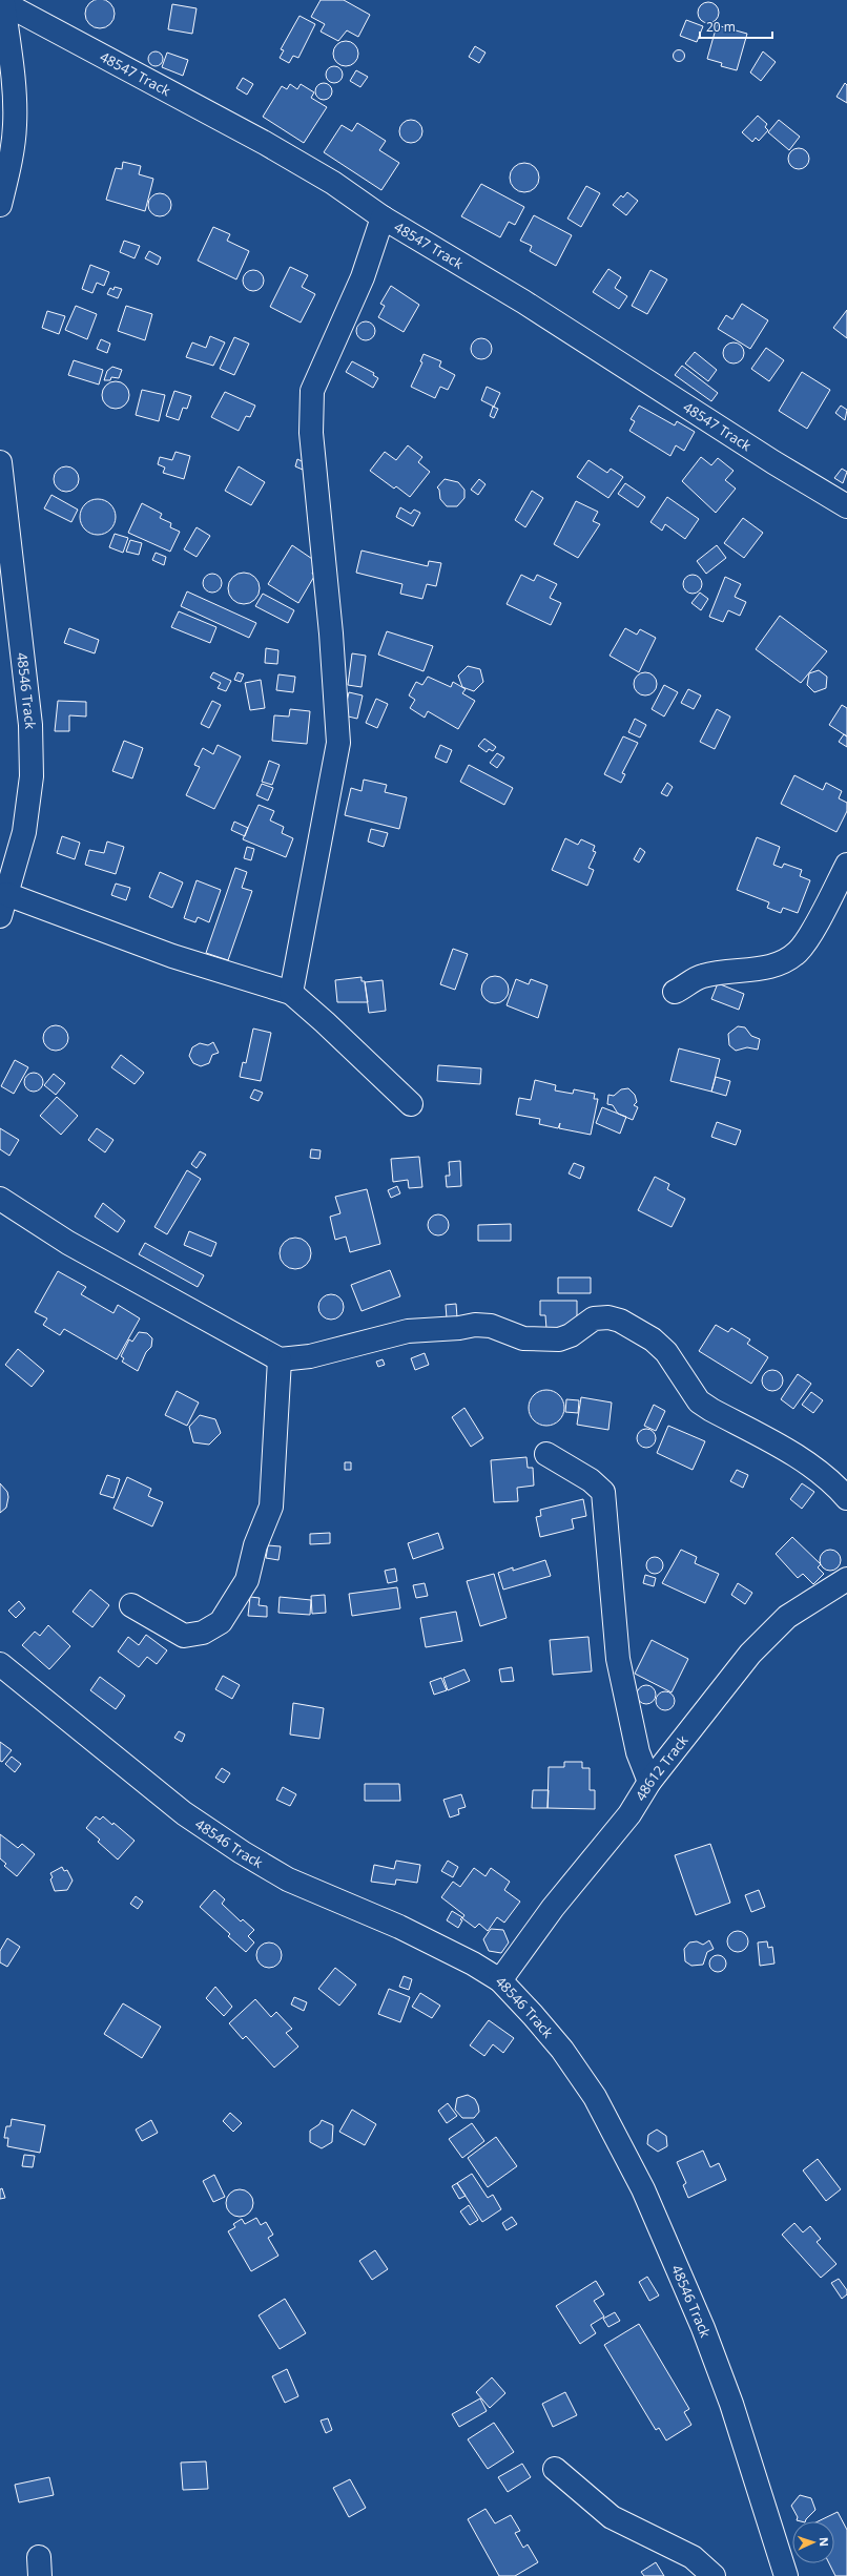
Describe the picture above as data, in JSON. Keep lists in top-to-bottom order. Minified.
{"streets":{"street":["48547 Track","48546 Track","48612 Track"]},"crossings":[["48546 Track","48612 Track"]],"scale_bar":"20 m","north":"right"}
